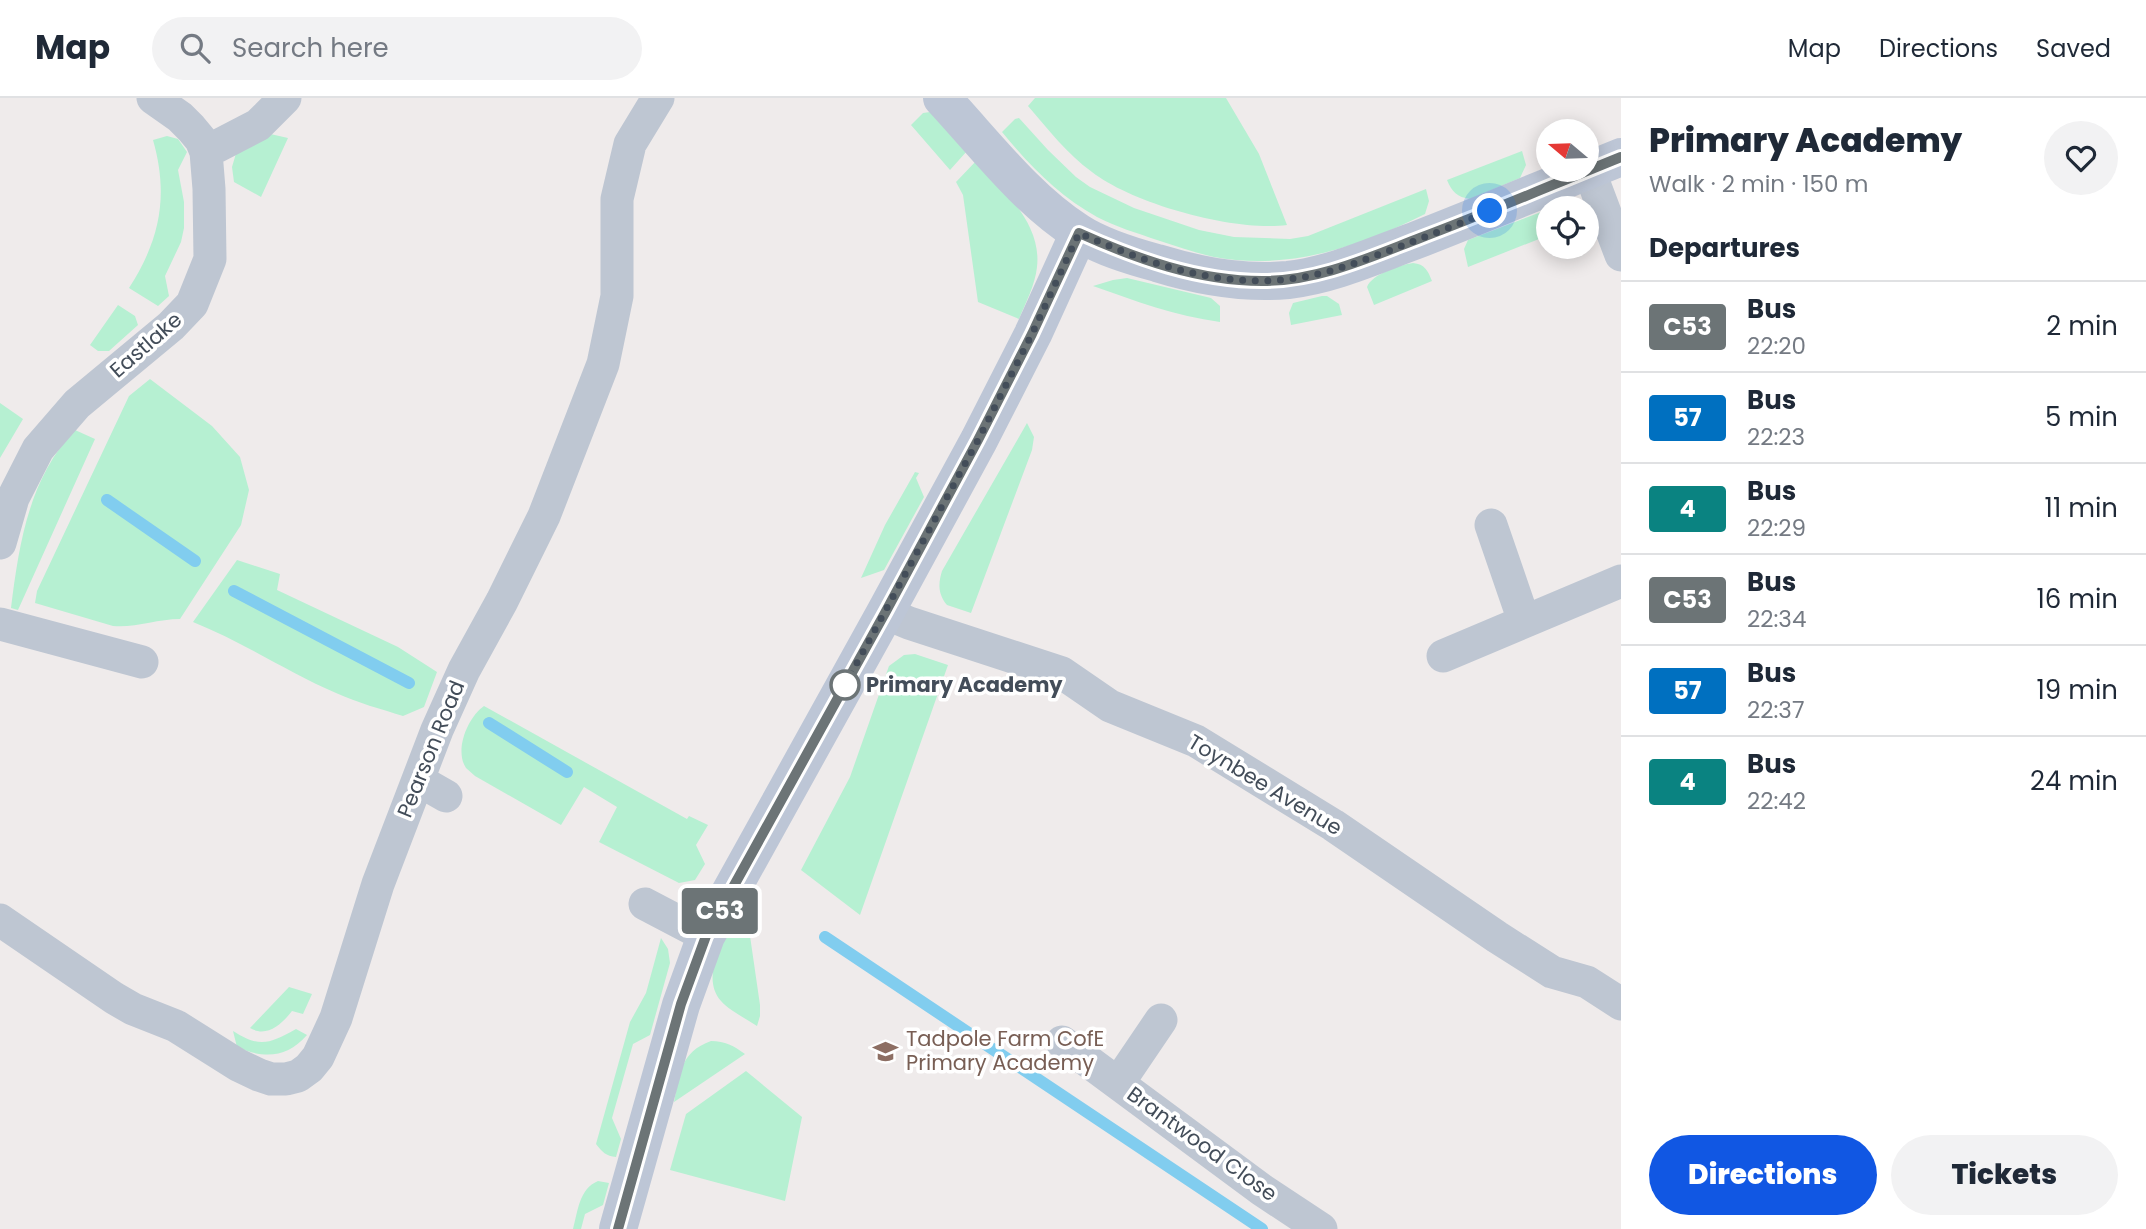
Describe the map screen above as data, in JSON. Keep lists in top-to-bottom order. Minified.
{"streets":{"street":["Eastlake","Pearson Road","Toynbee Avenue","Brantwood Close"]},"places":{"other":["Primary Academy"],"school or university":["Tadpole Farm CofE Primary Academy"]},"lines":["bus line C53"],"north":"left","page":{"header":"Map","search":"Search here","nav":["Map","Directions","Saved"],"on_map":"C53","heading":[["Primary Academy","Walk · 2 min · 150 m"],"Departures"],"list":[{"mark":"C53","name":"Bus","note":"22:20","value":"2 min"},{"mark":"57","name":"Bus","note":"22:23","value":"5 min"},{"mark":"4","name":"Bus","note":"22:29","value":"11 min"},{"mark":"C53","name":"Bus","note":"22:34","value":"16 min"},{"mark":"57","name":"Bus","note":"22:37","value":"19 min"},{"mark":"4","name":"Bus","note":"22:42","value":"24 min"}],"buttons":["Directions","Tickets"]}}
